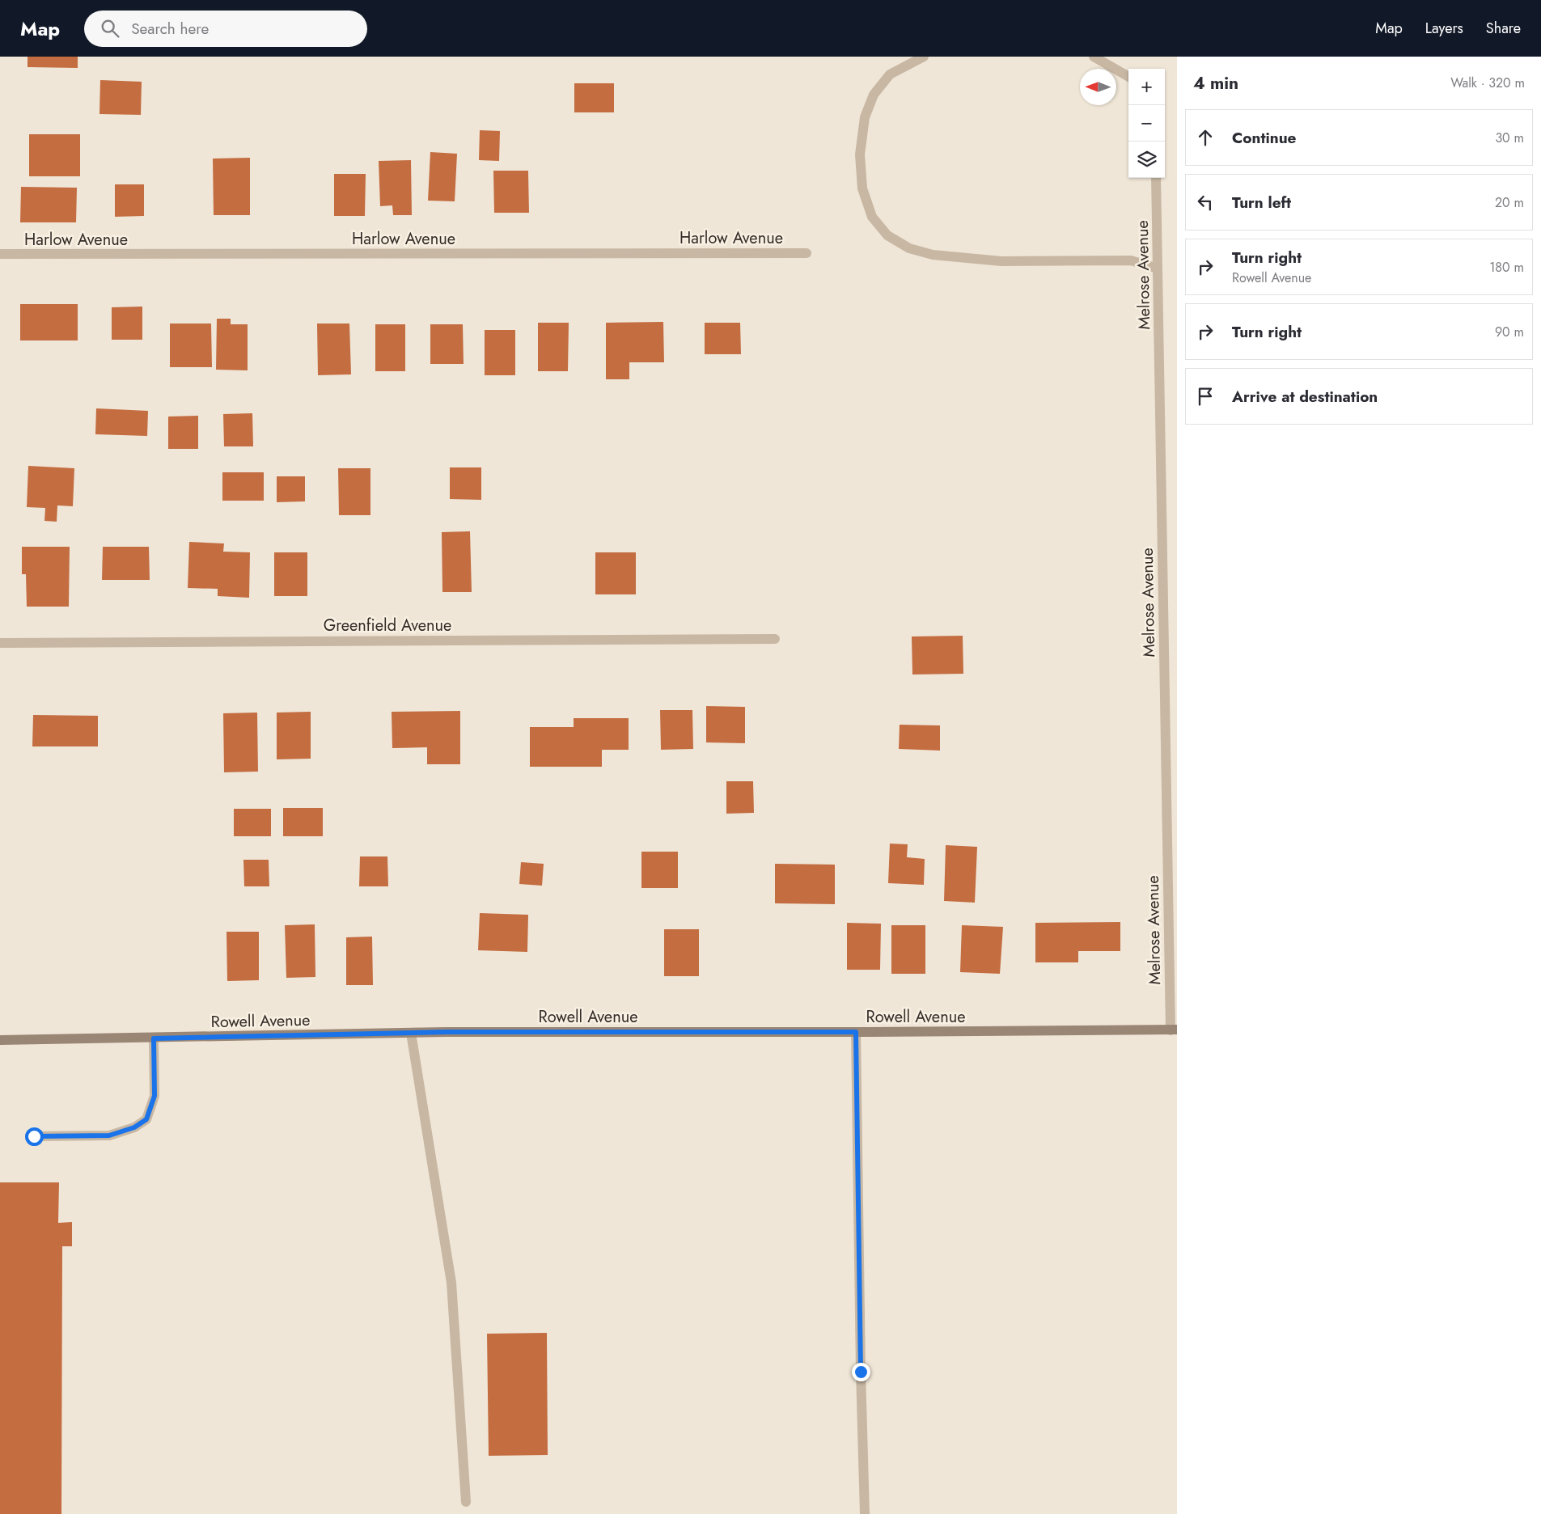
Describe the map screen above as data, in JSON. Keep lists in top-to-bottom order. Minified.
{"streets":{"street":["Harlow Avenue","Melrose Avenue","Greenfield Avenue","Rowell Avenue"]},"crossings":[["Melrose Avenue","Rowell Avenue"]],"north":"left","page":{"header":"Map","search":"Search here","nav":["Map","Layers","Share"],"heading":["4 min","Walk · 320 m"],"map_buttons":["+","−"],"list":[["Continue","30 m"],["Turn left","20 m"],["Turn right","Rowell Avenue","180 m"],["Turn right","90 m"],"Arrive at destination"]}}
